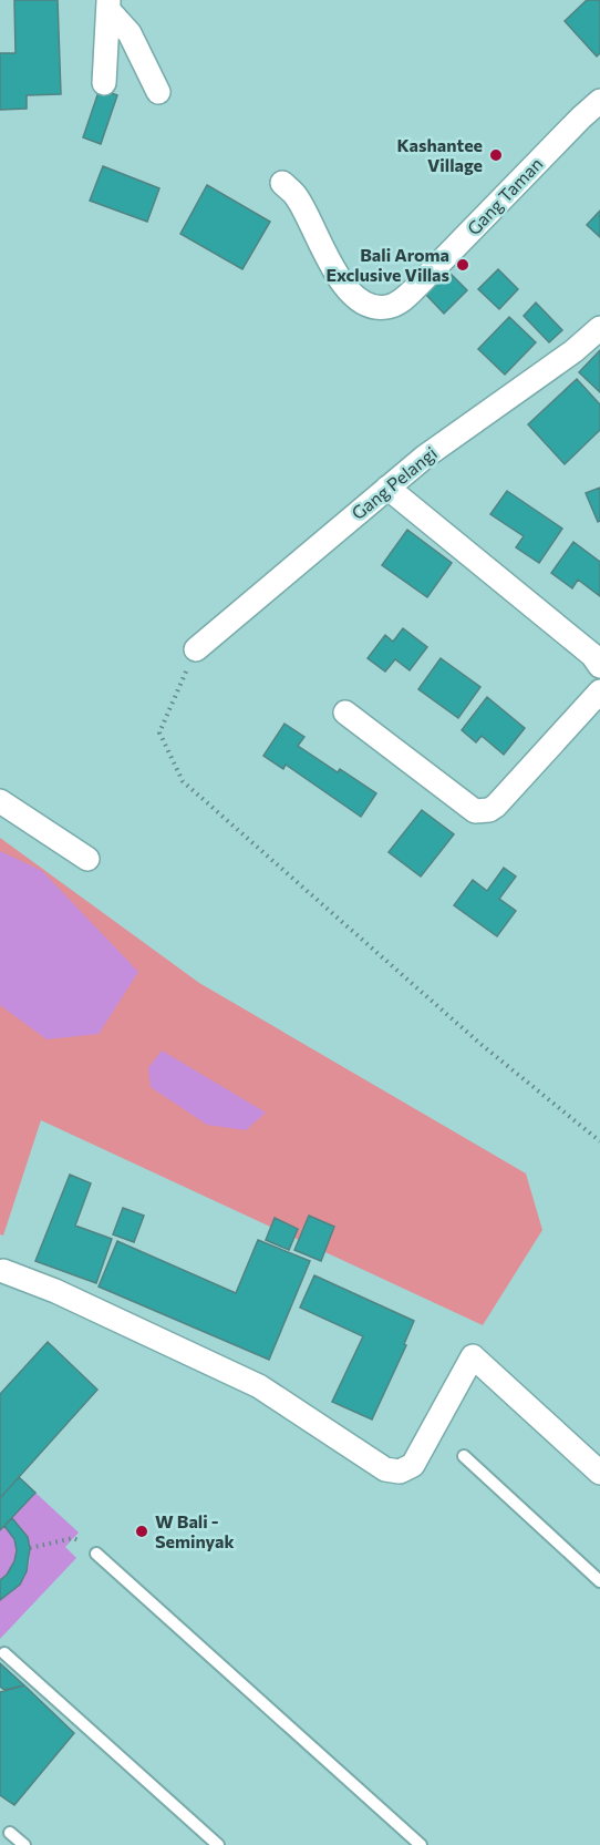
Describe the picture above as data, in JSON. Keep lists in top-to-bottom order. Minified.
{"streets":{"street":["Gang Taman","Gang Pelangi"]},"places":["Kashantee Village","Bali Aroma Exclusive Villas","W Bali - Seminyak"]}
